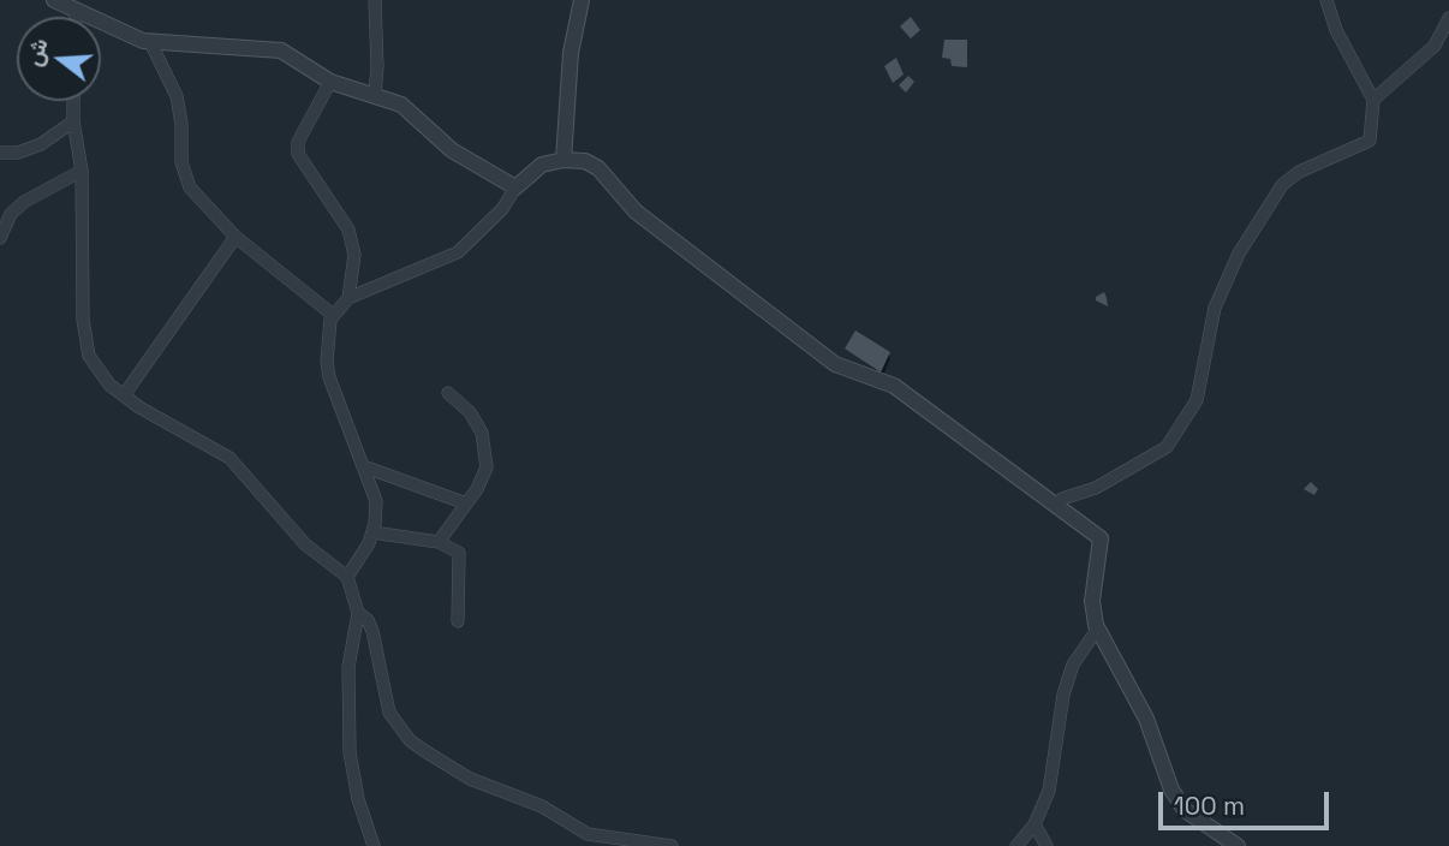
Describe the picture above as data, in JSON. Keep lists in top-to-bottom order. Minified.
{"scale_bar":"100 m","north":"left"}
